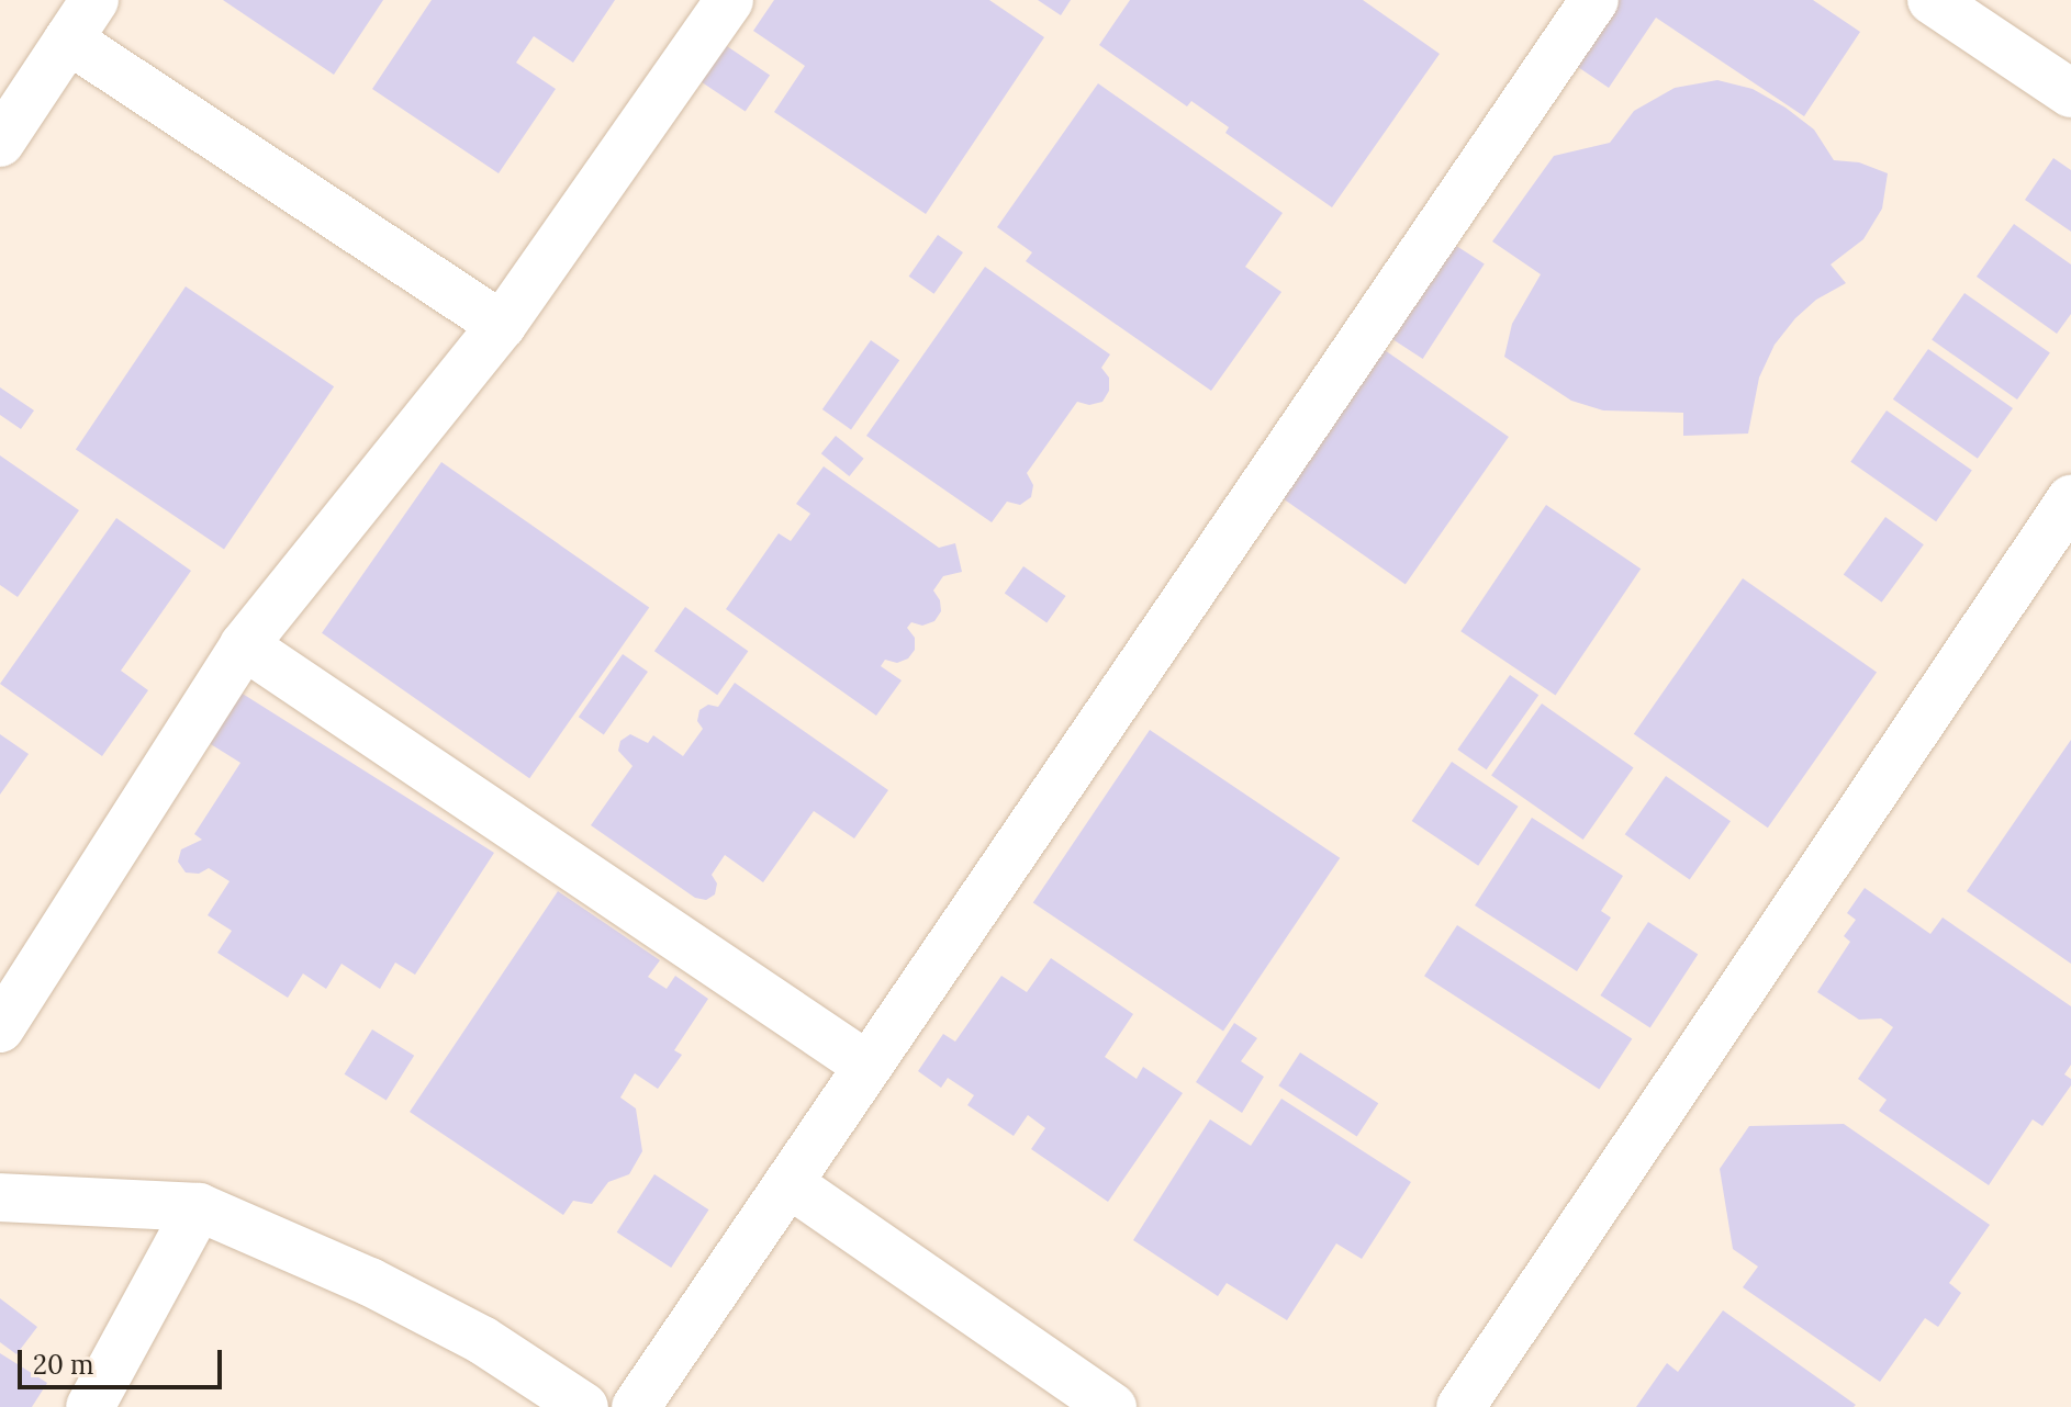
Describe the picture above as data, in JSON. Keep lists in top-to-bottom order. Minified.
{"scale_bar":"20 m"}
